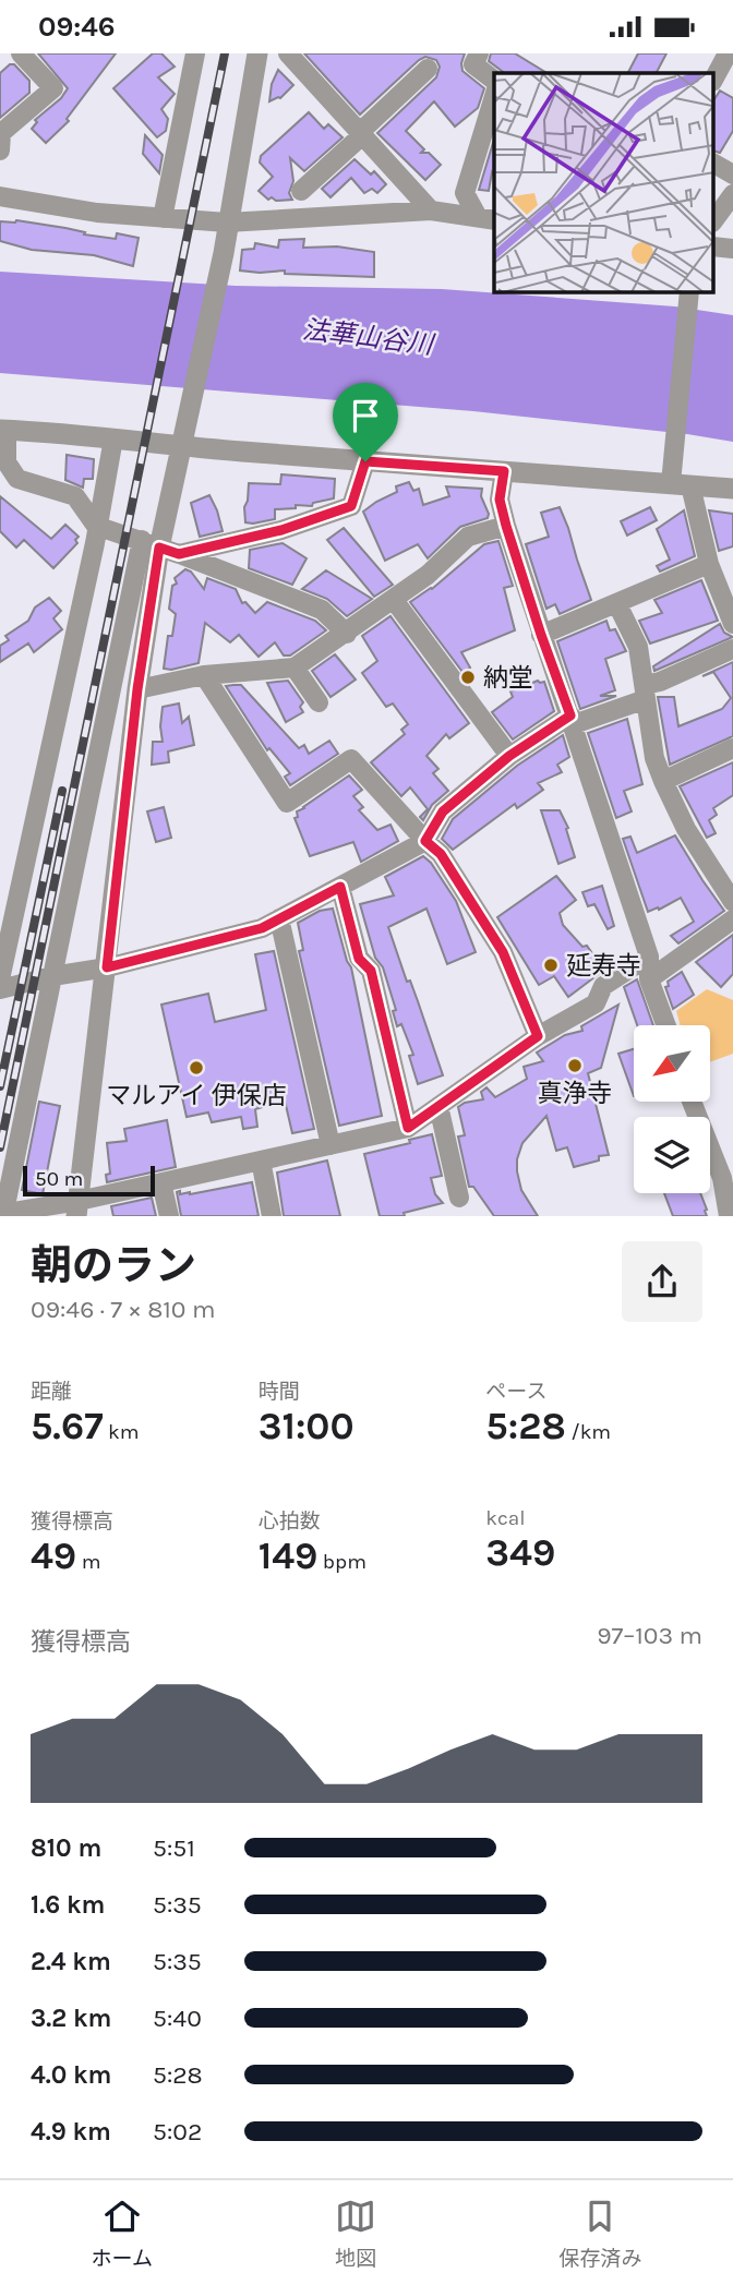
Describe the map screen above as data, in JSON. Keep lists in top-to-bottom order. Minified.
{"water":["法華山谷川"],"places":["納堂","延寿寺","真浄寺","マルアイ 伊保店"],"scale_bar":"50 m","north":"bottom left","page":{"status":"09:46","scale":"50 m","heading":["朝のラン","09:46 · 7 × 810 m"],"stats":[["距離","5.67 km"],["時間","31:00"],["ペース","5:28 /km"],["獲得標高","49 m"],["心拍数","149 bpm"],["kcal","349"]],"chart":["獲得標高","97–103 m"],"list":[{"name":"810 m","note":"5:51"},{"name":"1.6 km","note":"5:35"},{"name":"2.4 km","note":"5:35"},{"name":"3.2 km","note":"5:40"},{"name":"4.0 km","note":"5:28"},{"name":"4.9 km","note":"5:02"}],"tabs":["ホーム","地図","保存済み"]}}
